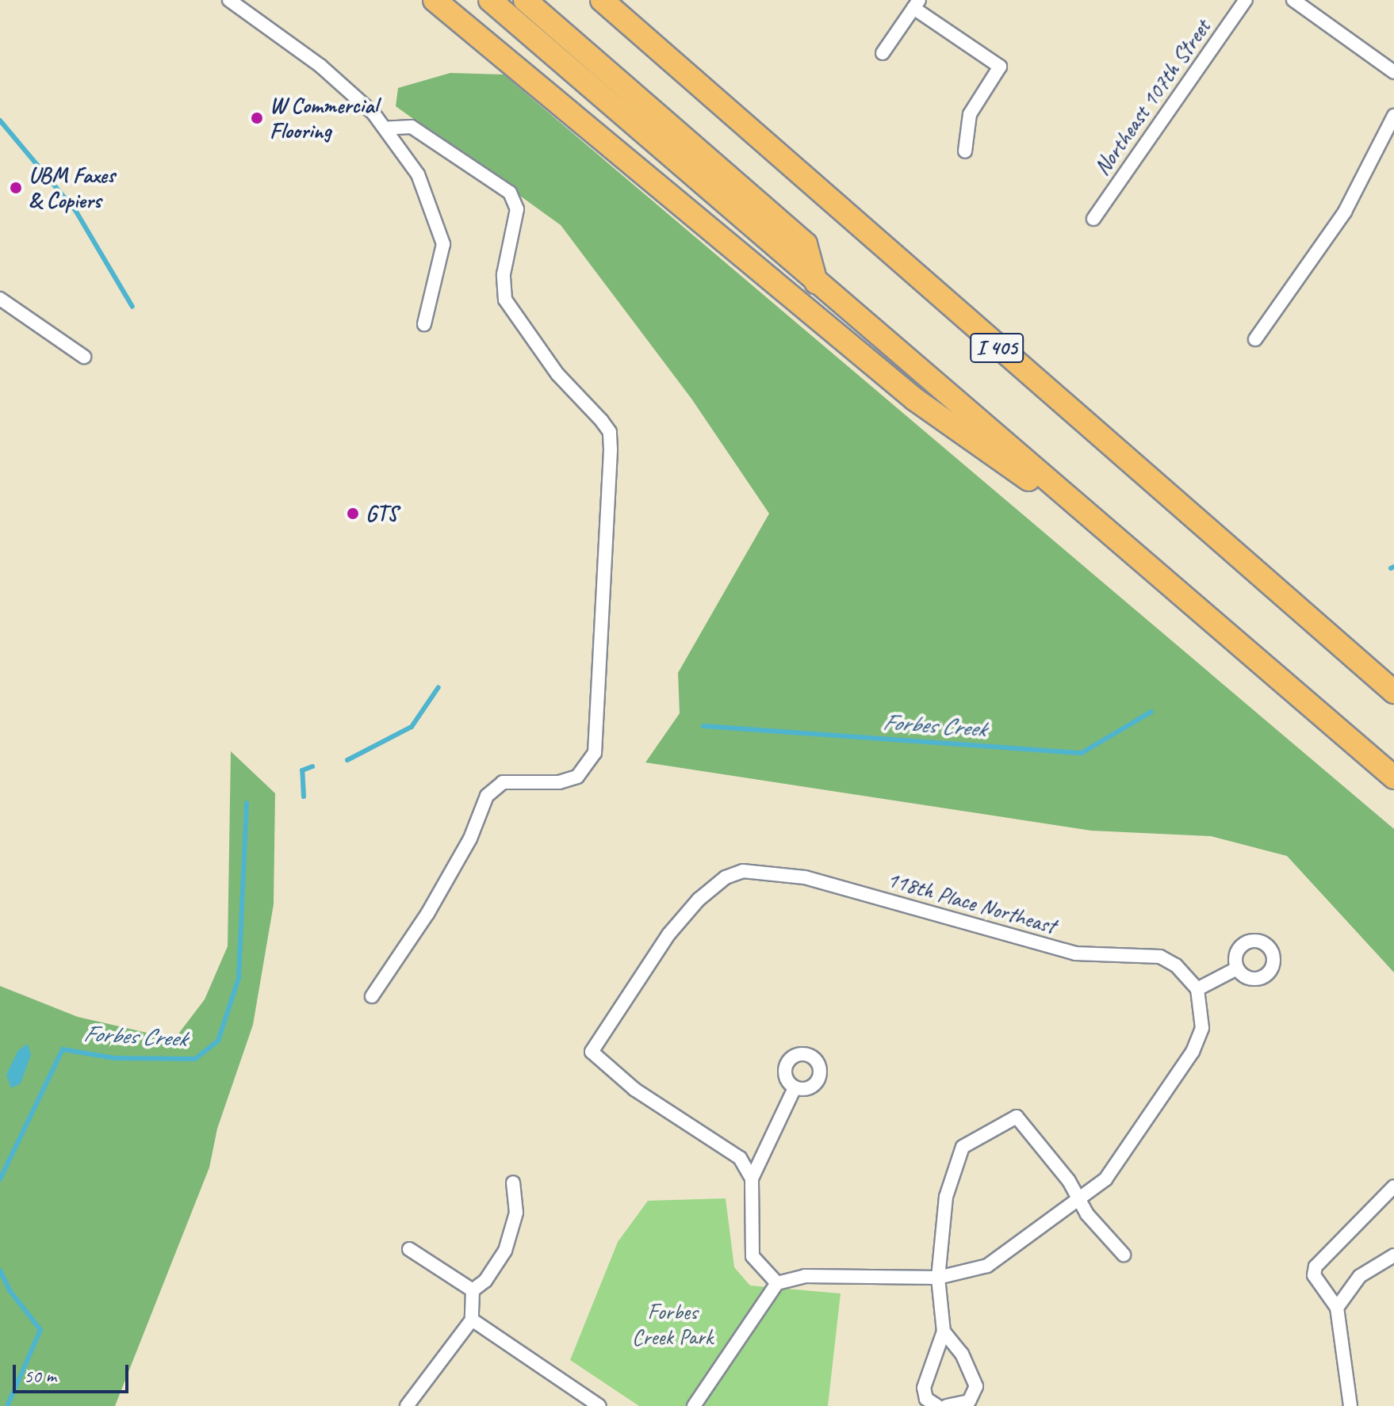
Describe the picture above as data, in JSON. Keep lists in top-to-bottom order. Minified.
{"streets":{"highway":["I 405"],"street":["Northeast 107th Street","118th Place Northeast"]},"water":["Forbes Creek"],"parks":["Forbes Creek Park"],"places":["W Commercial Flooring","UBM Faxes & Copiers","GTS"],"scale_bar":"50 m"}
